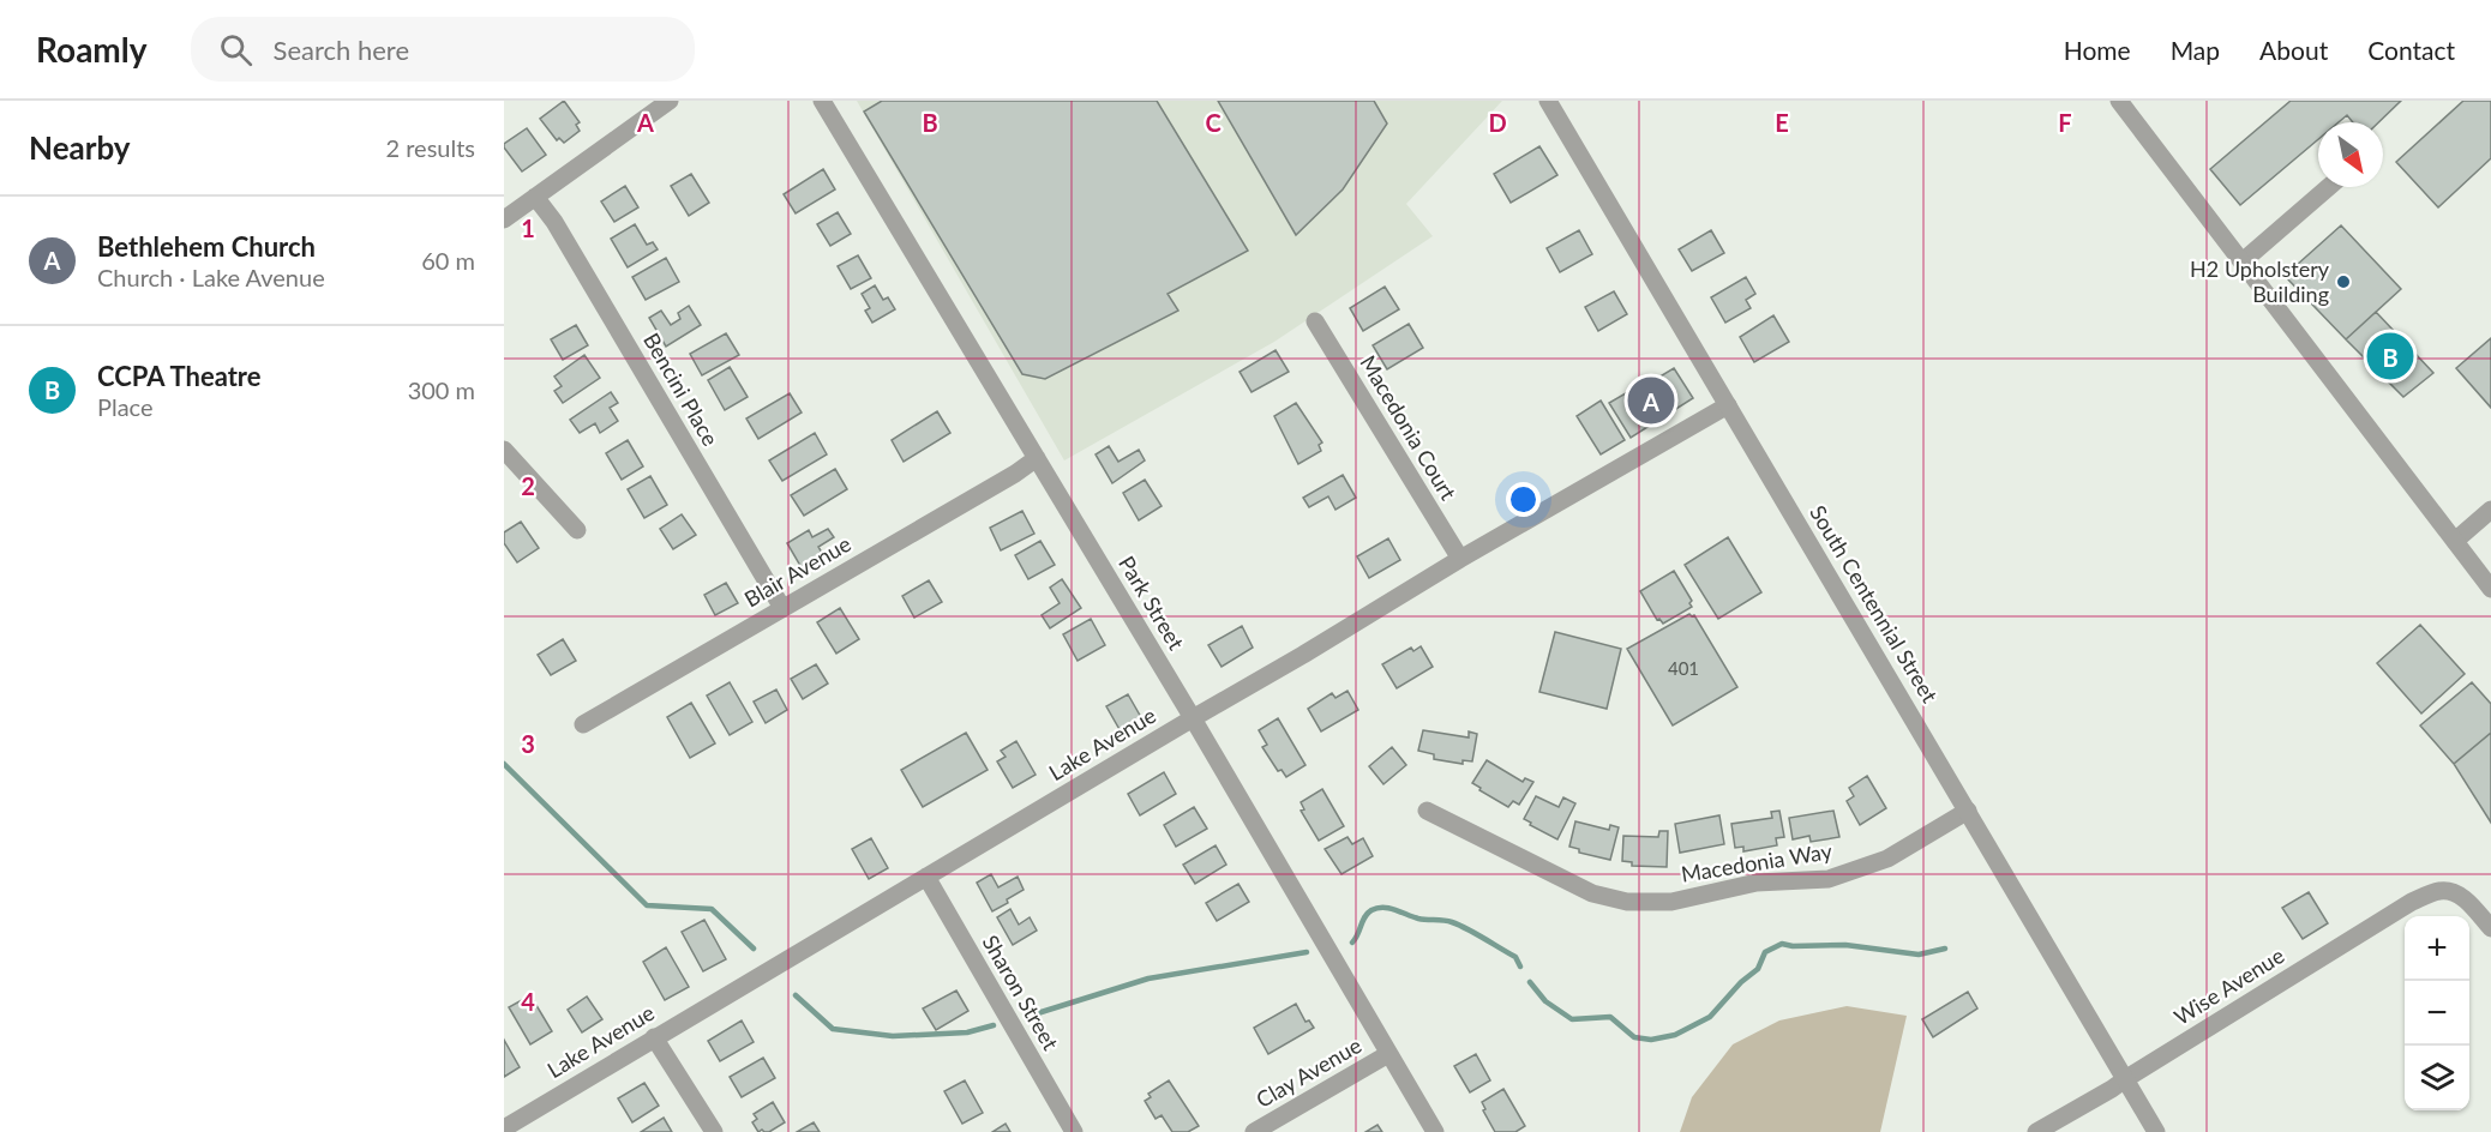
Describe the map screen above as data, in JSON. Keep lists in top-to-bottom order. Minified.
{"streets":{"street":["Bencini Place","Macedonia Court","Blair Avenue","Park Street","South Centennial Street","Lake Avenue","Macedonia Way","Wise Avenue","Sharon Street","Clay Avenue"]},"crossings":[["Bencini Place","Blair Avenue"],["Macedonia Court","Lake Avenue"],["Blair Avenue","Park Street"],["Park Street","Lake Avenue"],["Park Street","Clay Avenue"],["South Centennial Street","Lake Avenue"],["South Centennial Street","Macedonia Way"],["South Centennial Street","Wise Avenue"],["Lake Avenue","Sharon Street"]],"places":["H2 Upholstery Building"],"house_numbers":["401"],"north":"bottom right","page":{"header":"Roamly","search":"Search here","nav":["Home","Map","About","Contact"],"heading":["Nearby","2 results"],"list":[{"mark":"A","name":"Bethlehem Church","note":"Church · Lake Avenue","value":"60 m"},{"mark":"B","name":"CCPA Theatre","note":"Place","value":"300 m"}],"pins":["B","A"],"map_buttons":["+","−"]},"grid":{"columns":["A","B","C","D","E","F"],"rows":["1","2","3","4"]}}
